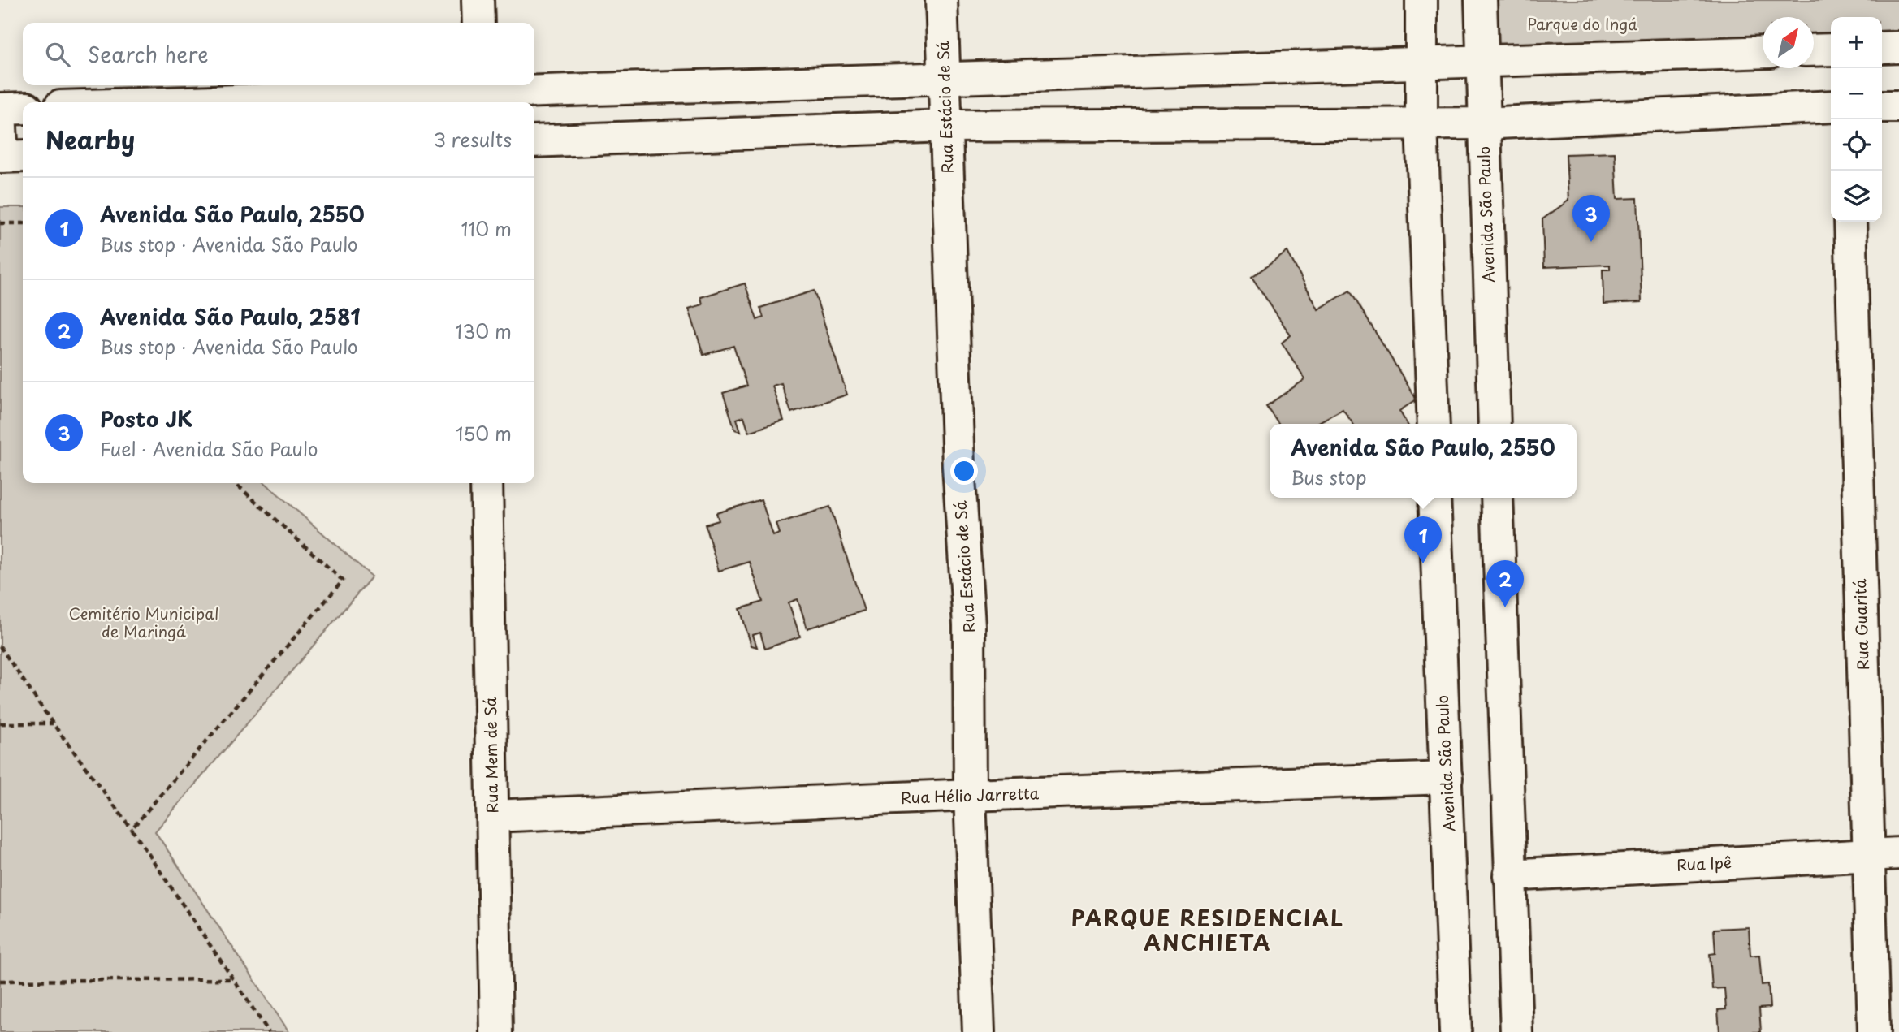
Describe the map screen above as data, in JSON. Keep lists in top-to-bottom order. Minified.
{"streets":{"main road":["Rua Estácio de Sá","Avenida São Paulo","Rua Guaritá","Rua Mem de Sá","Rua Hélio Jarretta","Rua Ipê"]},"crossings":[["Rua Estácio de Sá","Rua Hélio Jarretta"],["Avenida São Paulo","Rua Hélio Jarretta"],["Rua Guaritá","Rua Ipê"],["Rua Mem de Sá","Rua Hélio Jarretta"]],"districts":["PARQUE RESIDENCIAL ANCHIETA"],"parks":["Parque do Ingá","Cemitério Municipal de Maringá"],"north":"top right","page":{"map_buttons":["+","−"],"search":"Search here","heading":["Nearby","3 results"],"list":[{"mark":"1","name":"Avenida São Paulo, 2550","note":"Bus stop · Avenida São Paulo","value":"110 m"},{"mark":"2","name":"Avenida São Paulo, 2581","note":"Bus stop · Avenida São Paulo","value":"130 m"},{"mark":"3","name":"Posto JK","note":"Fuel · Avenida São Paulo","value":"150 m"}],"pins":["3","1","2"],"popup":["Avenida São Paulo, 2550","Bus stop"]}}
